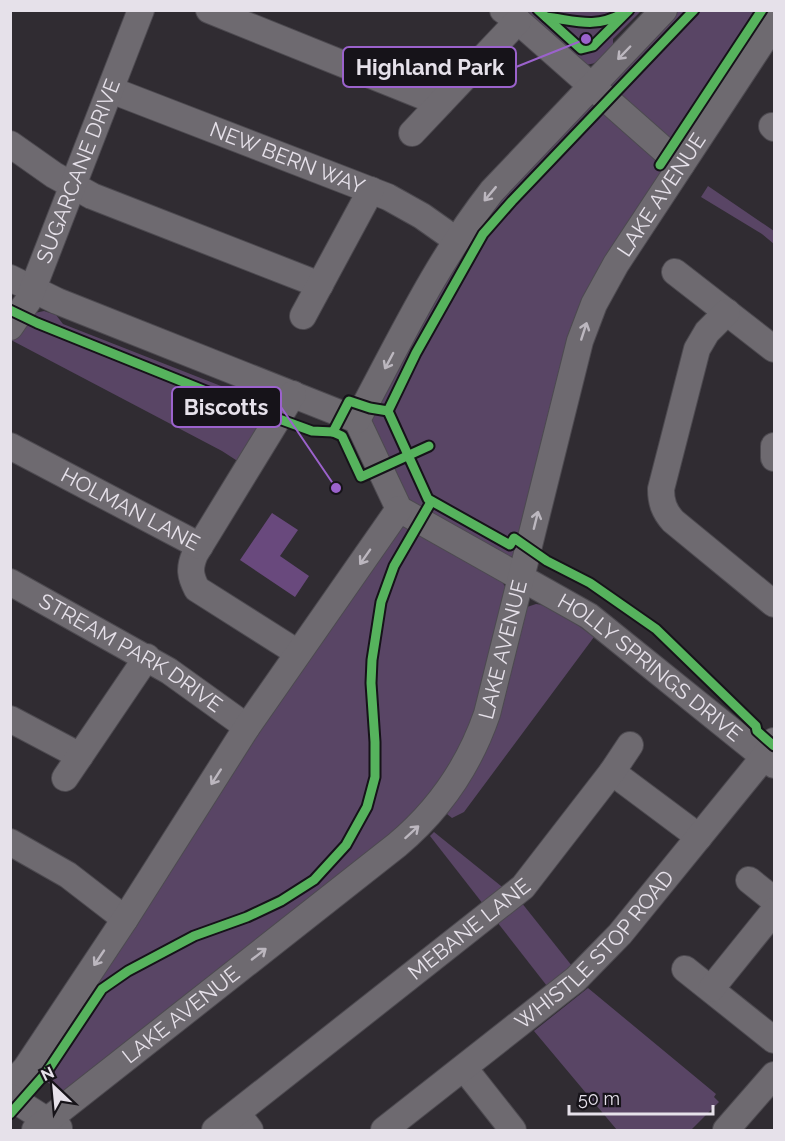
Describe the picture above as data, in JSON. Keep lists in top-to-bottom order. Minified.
{"streets":{"street":["NEW BERN WAY","SUGARCANE DRIVE","LAKE AVENUE","HOLMAN LANE","STREAM PARK DRIVE","HOLLY SPRINGS DRIVE","MEBANE LANE","WHISTLE STOP ROAD"]},"crossings":[["NEW BERN WAY","SUGARCANE DRIVE"],["LAKE AVENUE","HOLLY SPRINGS DRIVE"],["HOLLY SPRINGS DRIVE","WHISTLE STOP ROAD"]],"places":["Highland Park","Biscotts"],"scale_bar":"50 m","north":"top left"}
